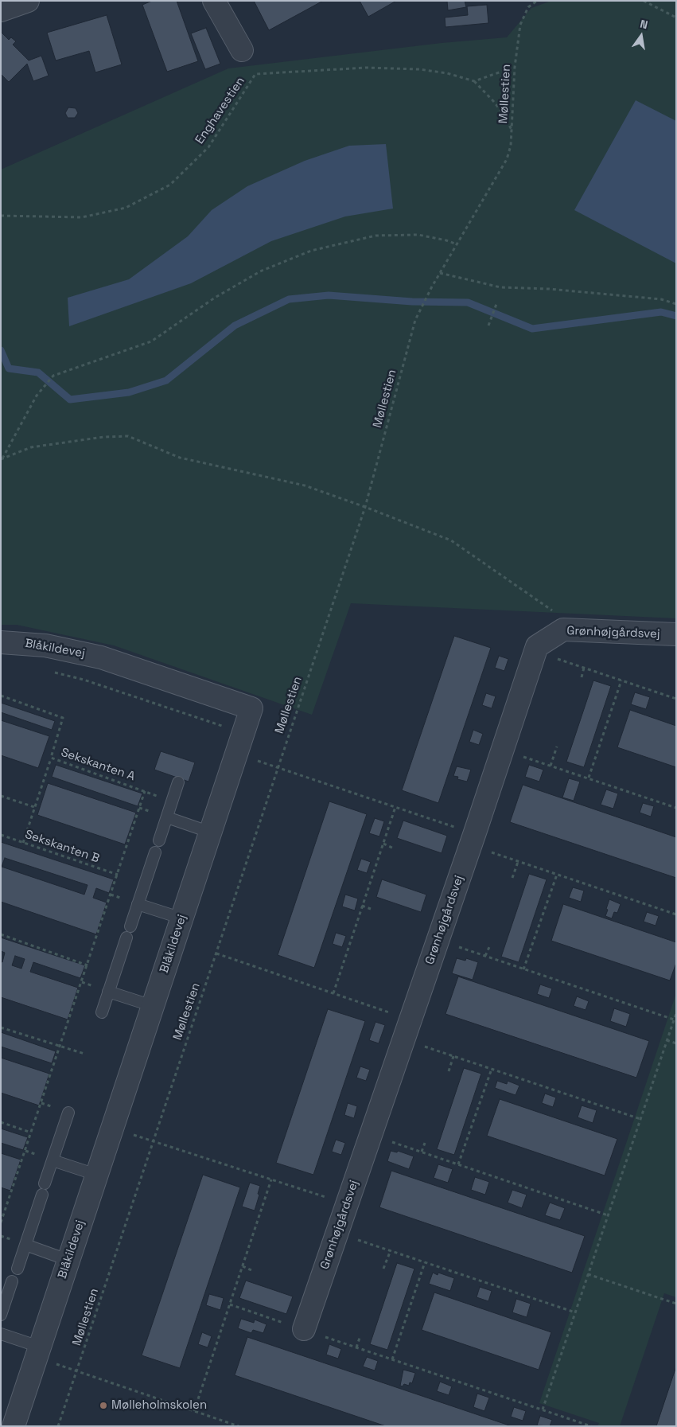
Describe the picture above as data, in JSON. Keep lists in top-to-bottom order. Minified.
{"streets":{"street":["Grønhøjgårdsvej","Blåkildevej"],"path":["Møllestien","Enghavestien","Sekskanten A","Sekskanten B"]},"places":["Mølleholmskolen"],"north":"top"}
